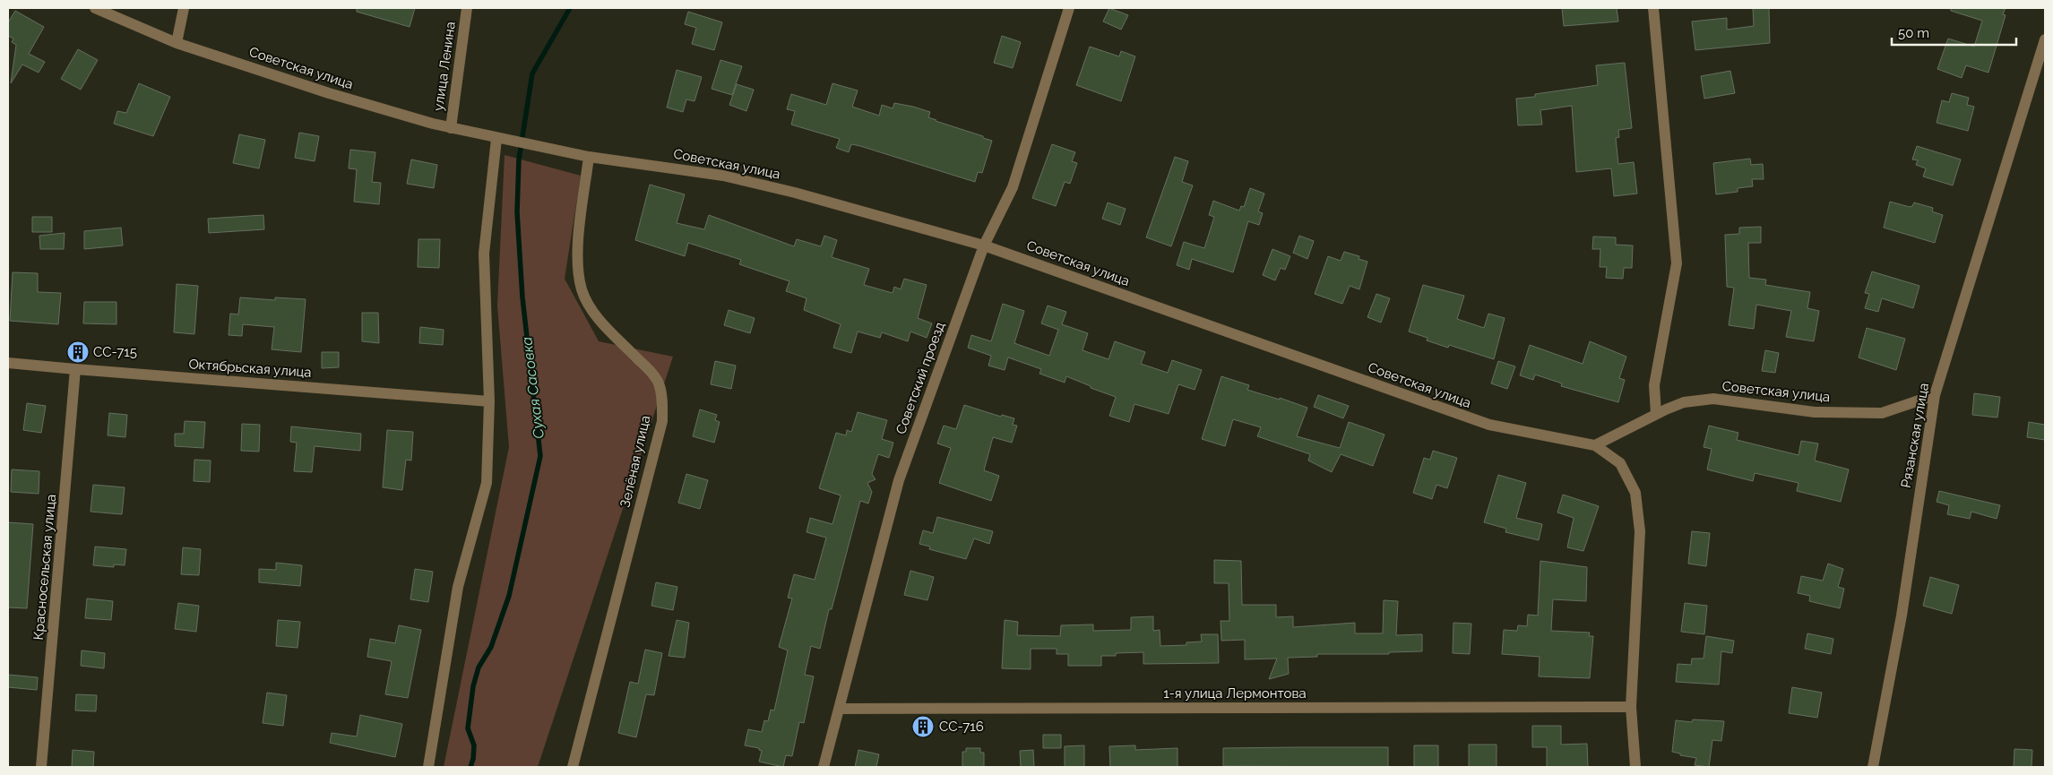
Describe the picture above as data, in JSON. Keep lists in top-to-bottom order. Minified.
{"streets":{"street":["улица Ленина","Советская улица","Октябрьская улица","Советский проезд","Рязанская улица","Зелёная улица","Красносельская улица","1-я улица Лермонтова"]},"crossings":[["улица Ленина","Советская улица"],["Советская улица","Советский проезд"],["Советская улица","Рязанская улица"],["Советская улица","Зелёная улица"],["Советская улица","1-я улица Лермонтова"],["Октябрьская улица","Красносельская улица"],["Советский проезд","1-я улица Лермонтова"]],"water":["Сухая Сасовка"],"places":{"building":["СС-715","СС-716"]},"scale_bar":"50 m"}
